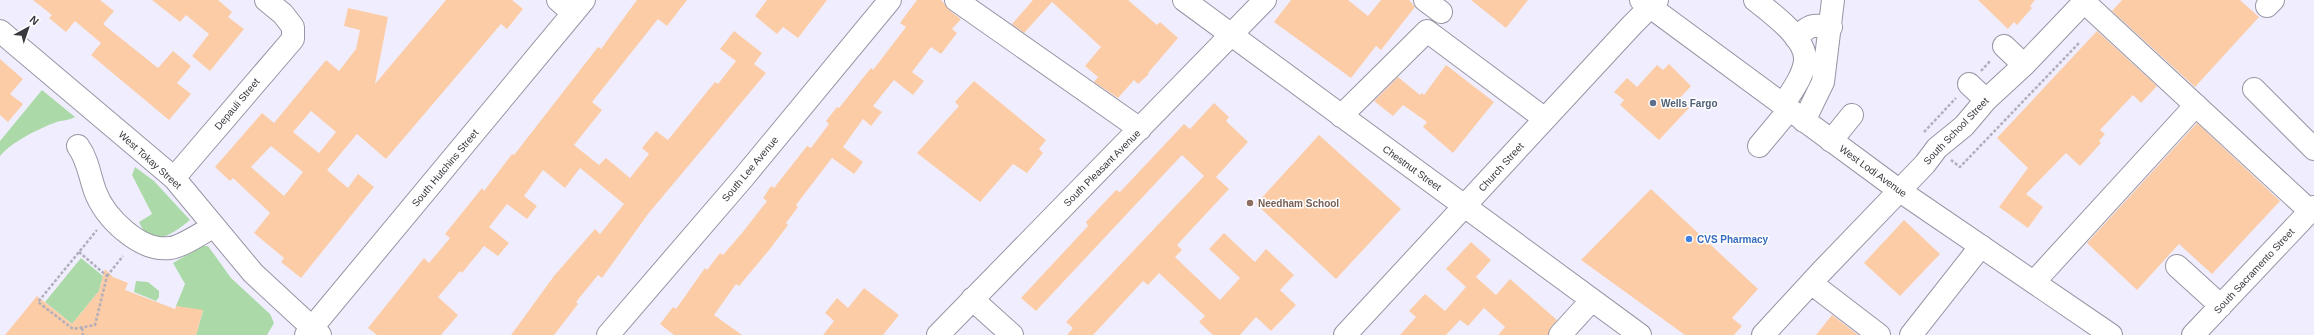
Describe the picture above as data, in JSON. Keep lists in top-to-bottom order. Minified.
{"streets":{"street":["Depauli Street","South School Street","West Tokay Street","Church Street","South Hutchins Street","South Pleasant Avenue","Chestnut Street","South Lee Avenue","West Lodi Avenue","South Sacramento Street"]},"crossings":[["Depauli Street","West Tokay Street"],["South School Street","West Lodi Avenue"],["West Tokay Street","South Hutchins Street"],["Church Street","Chestnut Street"],["Church Street","West Lodi Avenue"],["South Pleasant Avenue","Chestnut Street"]],"places":["Wells Fargo","Needham School","CVS Pharmacy"],"north":"top right"}
